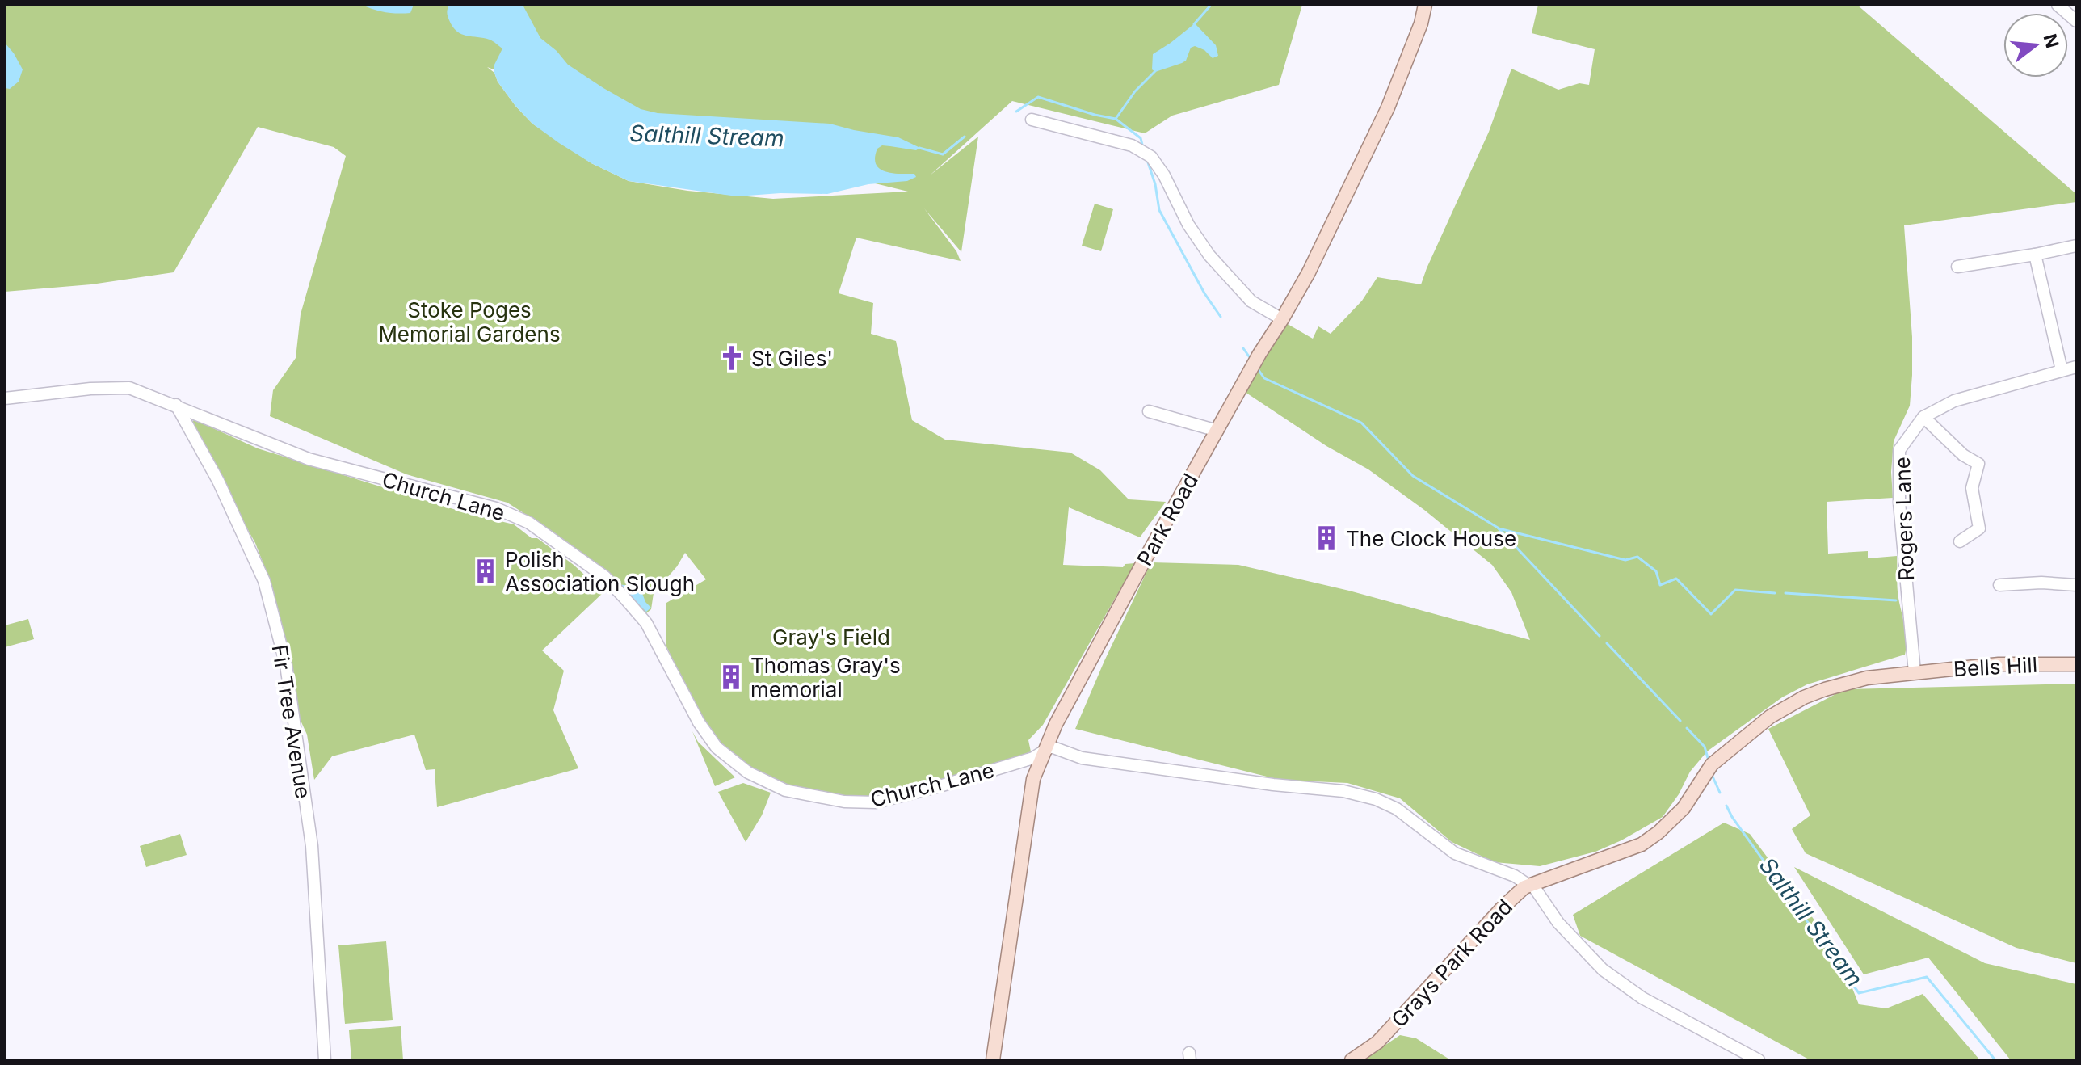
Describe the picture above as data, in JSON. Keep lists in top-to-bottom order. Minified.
{"streets":{"main road":["Park Road","Bells Hill","Grays Park Road"],"street":["Church Lane","Rogers Lane","Fir Tree Avenue"]},"crossings":[["Church Lane","Park Road"],["Church Lane","Fir Tree Avenue"],["Rogers Lane","Bells Hill"],["Rogers Lane","Grays Park Road"],["Bells Hill","Grays Park Road"]],"water":["Salthill Stream"],"parks":["Stoke Poges Memorial Gardens","Gray's Field"],"places":{"church":["St Giles'"],"building":["The Clock House","Polish Association Slough","Thomas Gray's memorial"]},"north":"right"}
